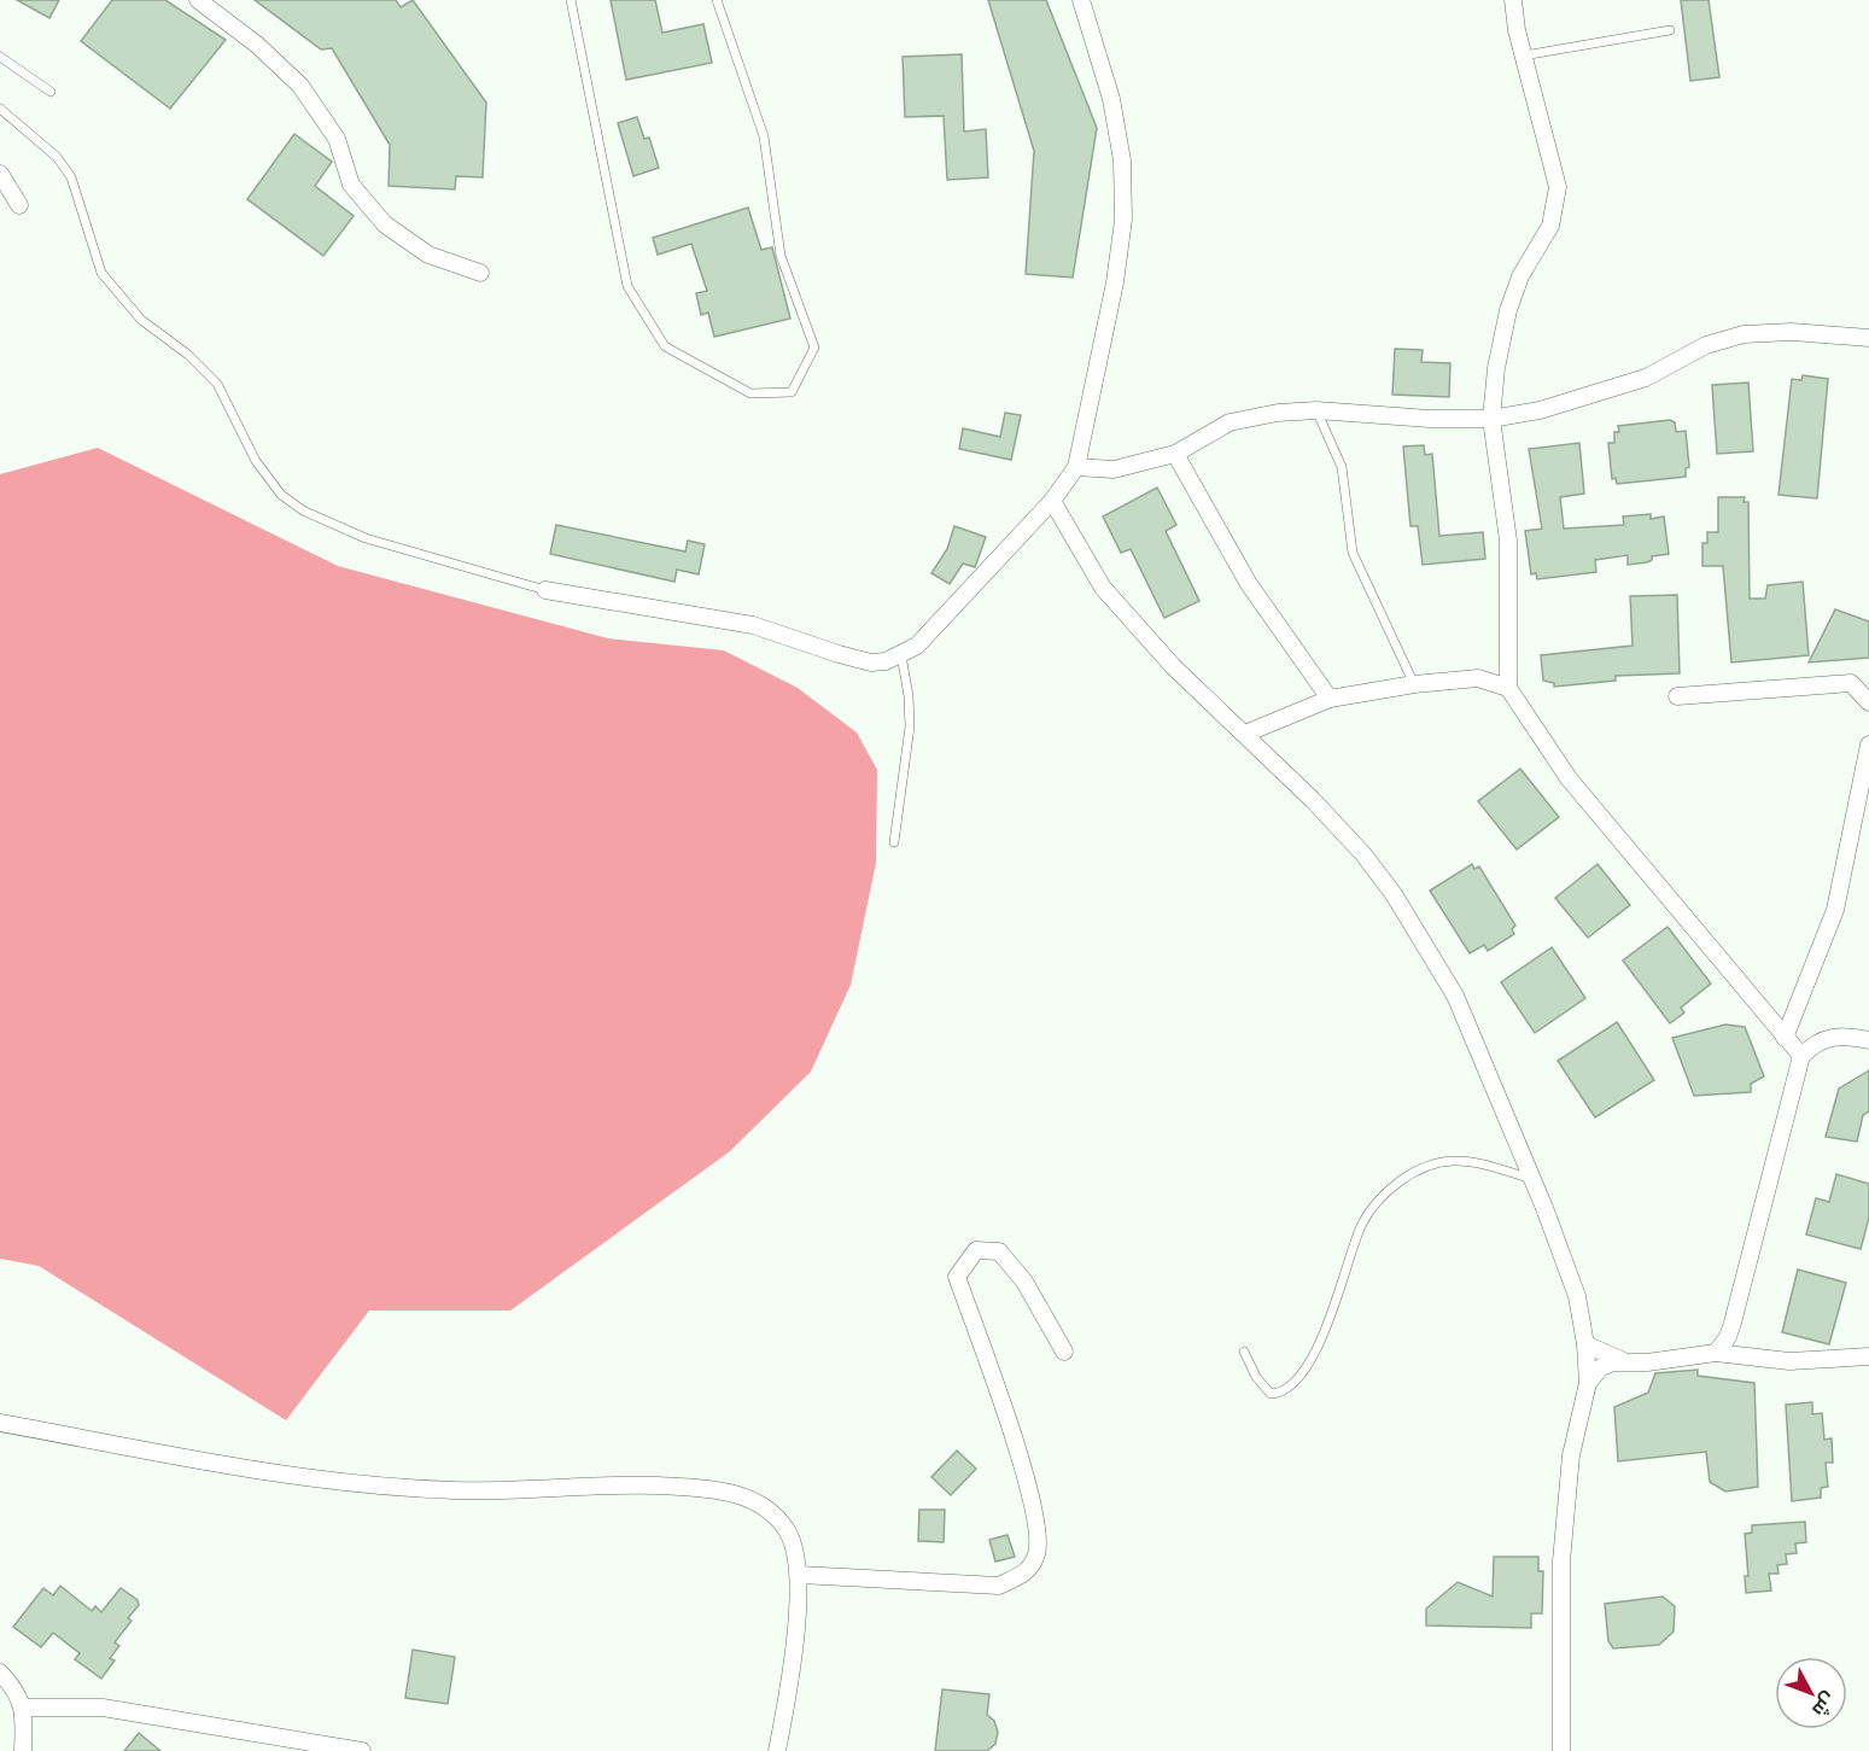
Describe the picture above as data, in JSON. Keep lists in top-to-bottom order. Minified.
{"north":"bottom right"}
